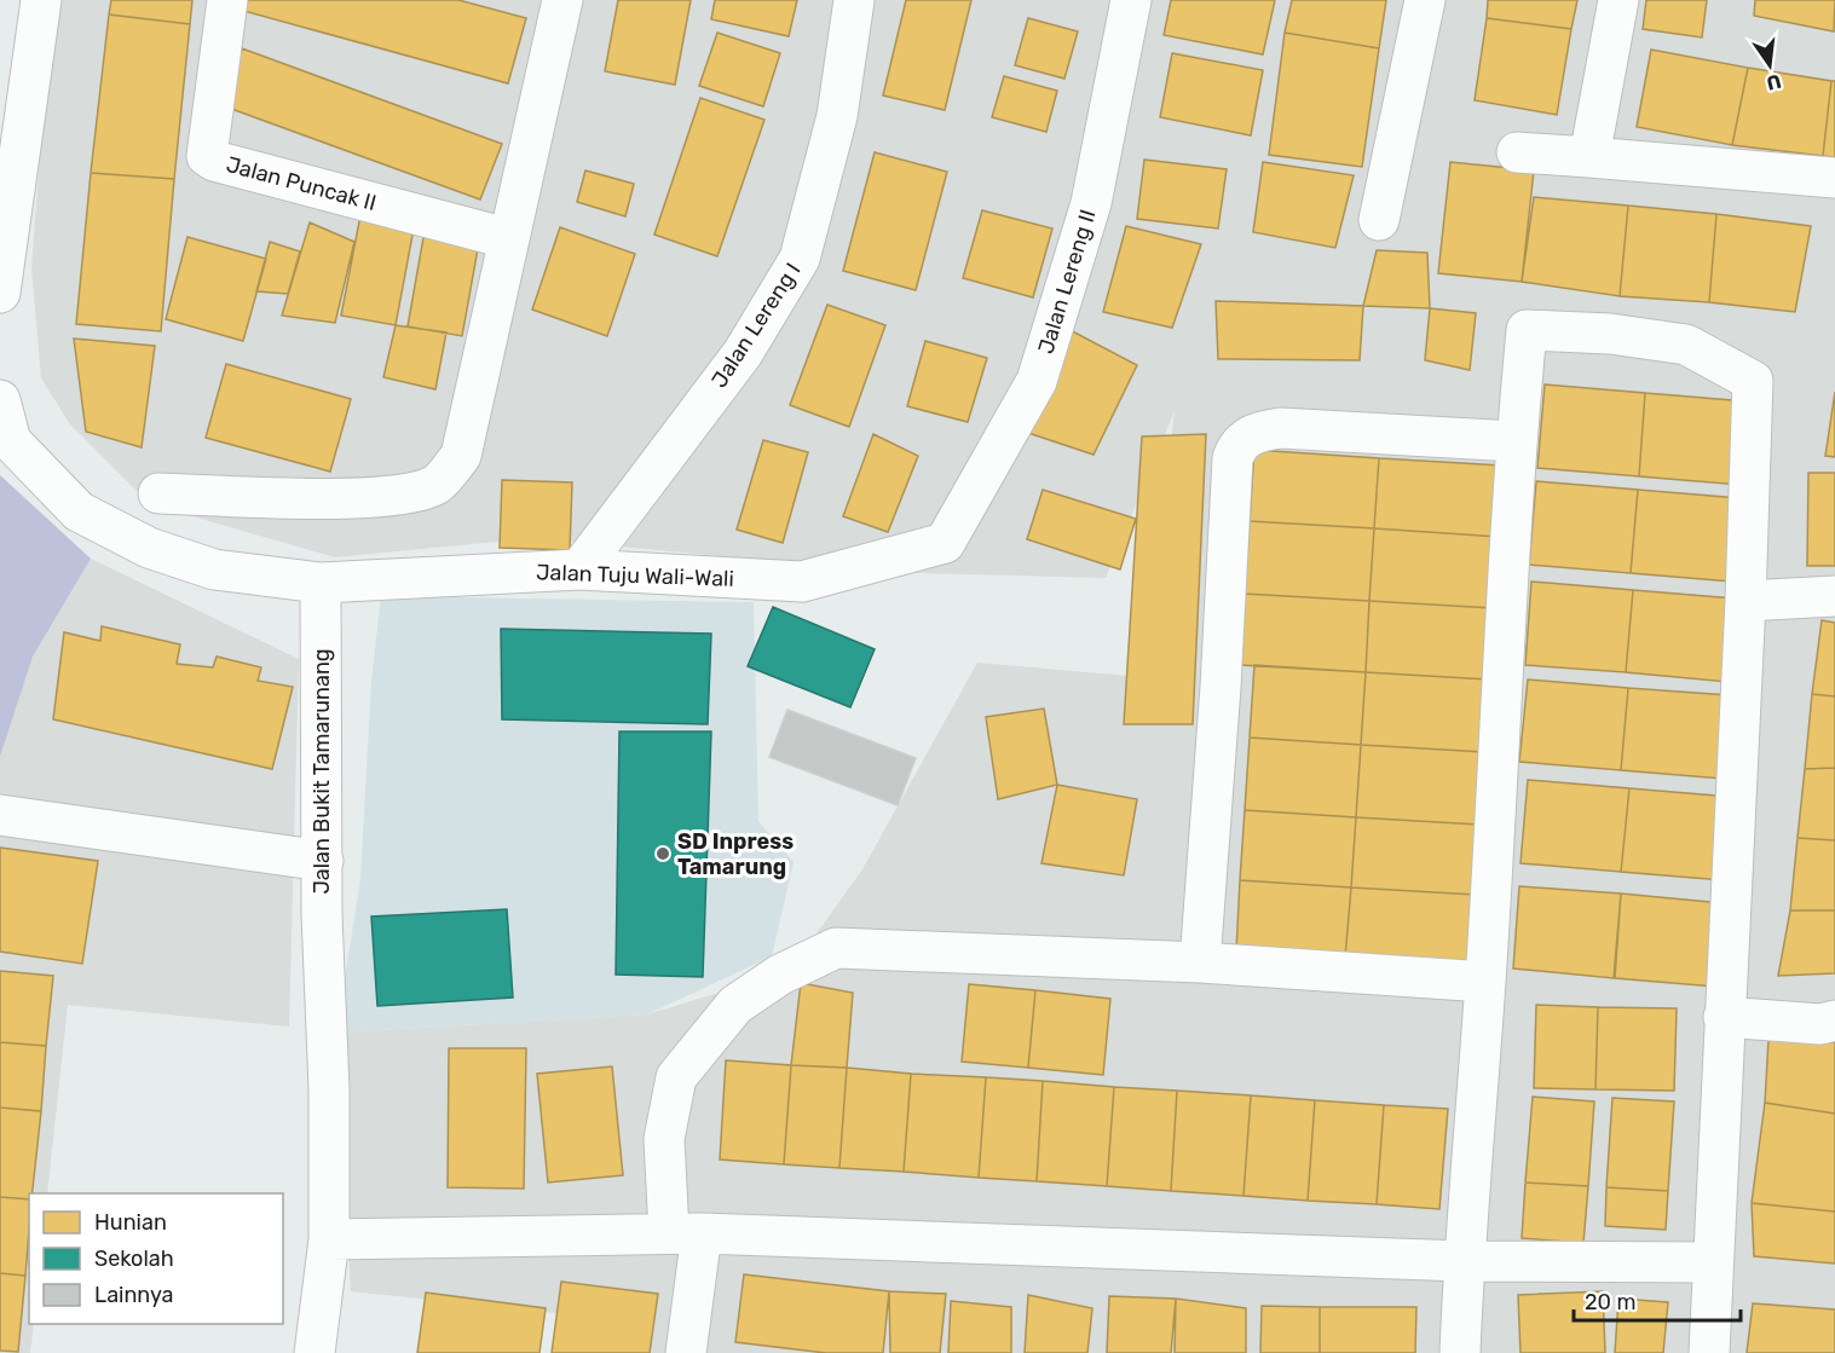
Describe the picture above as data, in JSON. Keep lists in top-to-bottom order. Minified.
{"streets":{"street":["Jalan Puncak II","Jalan Lereng II","Jalan Lereng I","Jalan Tuju Wali-Wali","Jalan Bukit Tamarunang"]},"crossings":[["Jalan Lereng II","Jalan Tuju Wali-Wali"],["Jalan Lereng I","Jalan Tuju Wali-Wali"],["Jalan Tuju Wali-Wali","Jalan Bukit Tamarunang"]],"places":["SD Inpress Tamarung"],"legend":["Hunian","Sekolah","Lainnya"],"scale_bar":"20 m","north":"bottom"}
